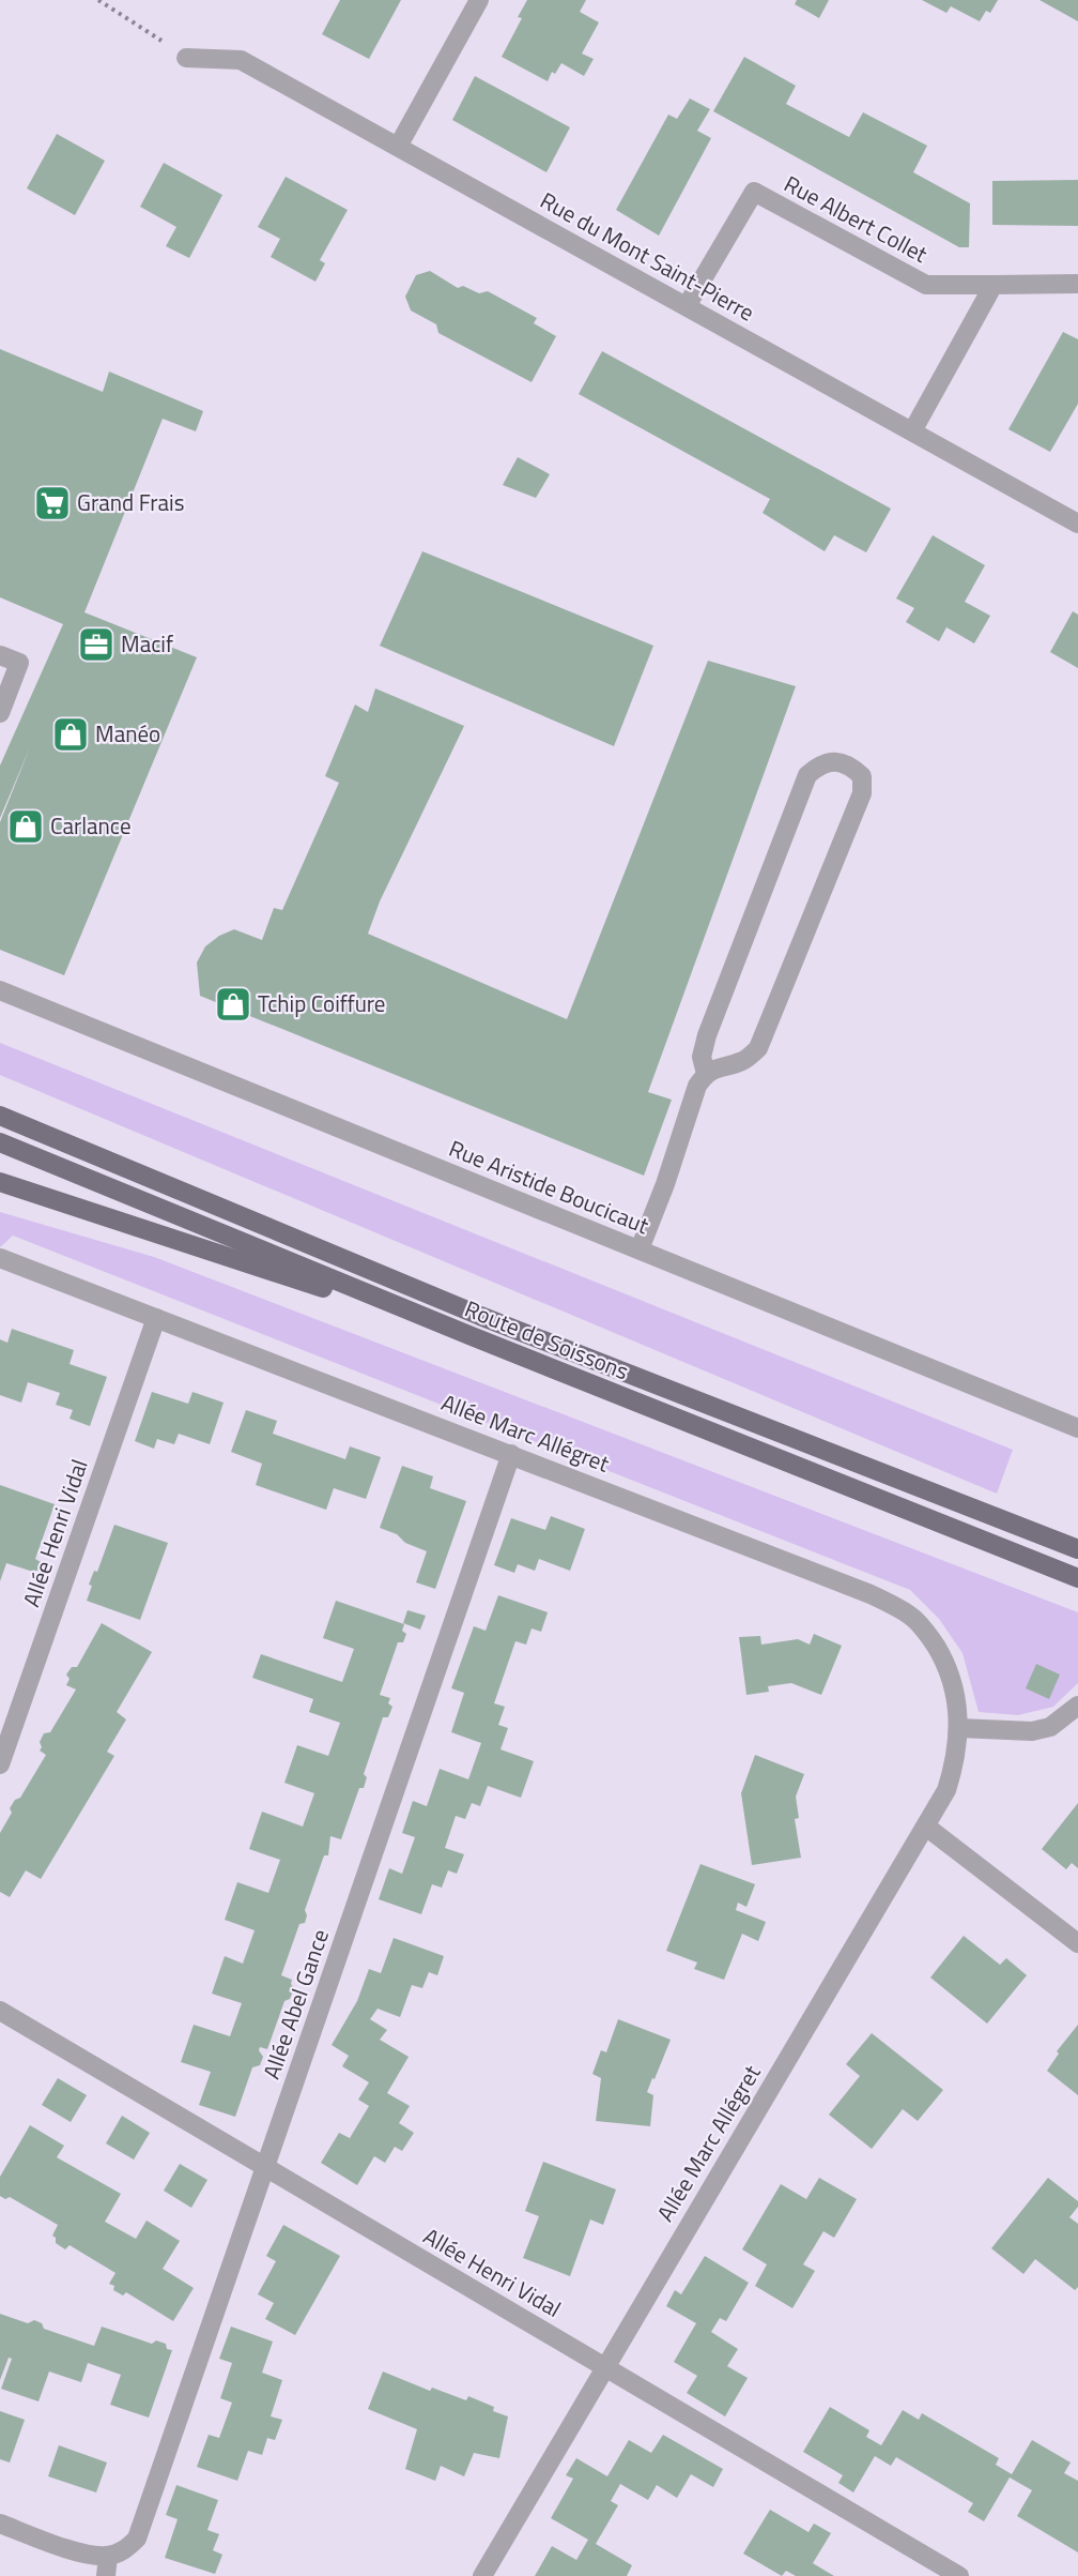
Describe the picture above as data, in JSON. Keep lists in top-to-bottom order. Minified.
{"streets":{"main road":["Route de Soissons"],"street":["Rue Albert Collet","Rue du Mont Saint-Pierre","Rue Aristide Boucicaut","Allée Marc Allégret","Allée Henri Vidal","Allée Abel Gance"]},"crossings":[["Rue Albert Collet","Rue du Mont Saint-Pierre"],["Allée Marc Allégret","Allée Henri Vidal"],["Allée Marc Allégret","Allée Abel Gance"],["Allée Henri Vidal","Allée Abel Gance"]],"places":{"supermarket":["Grand Frais"],"office":["Macif"],"shop":["Manéo","Carlance","Tchip Coiffure"]}}
